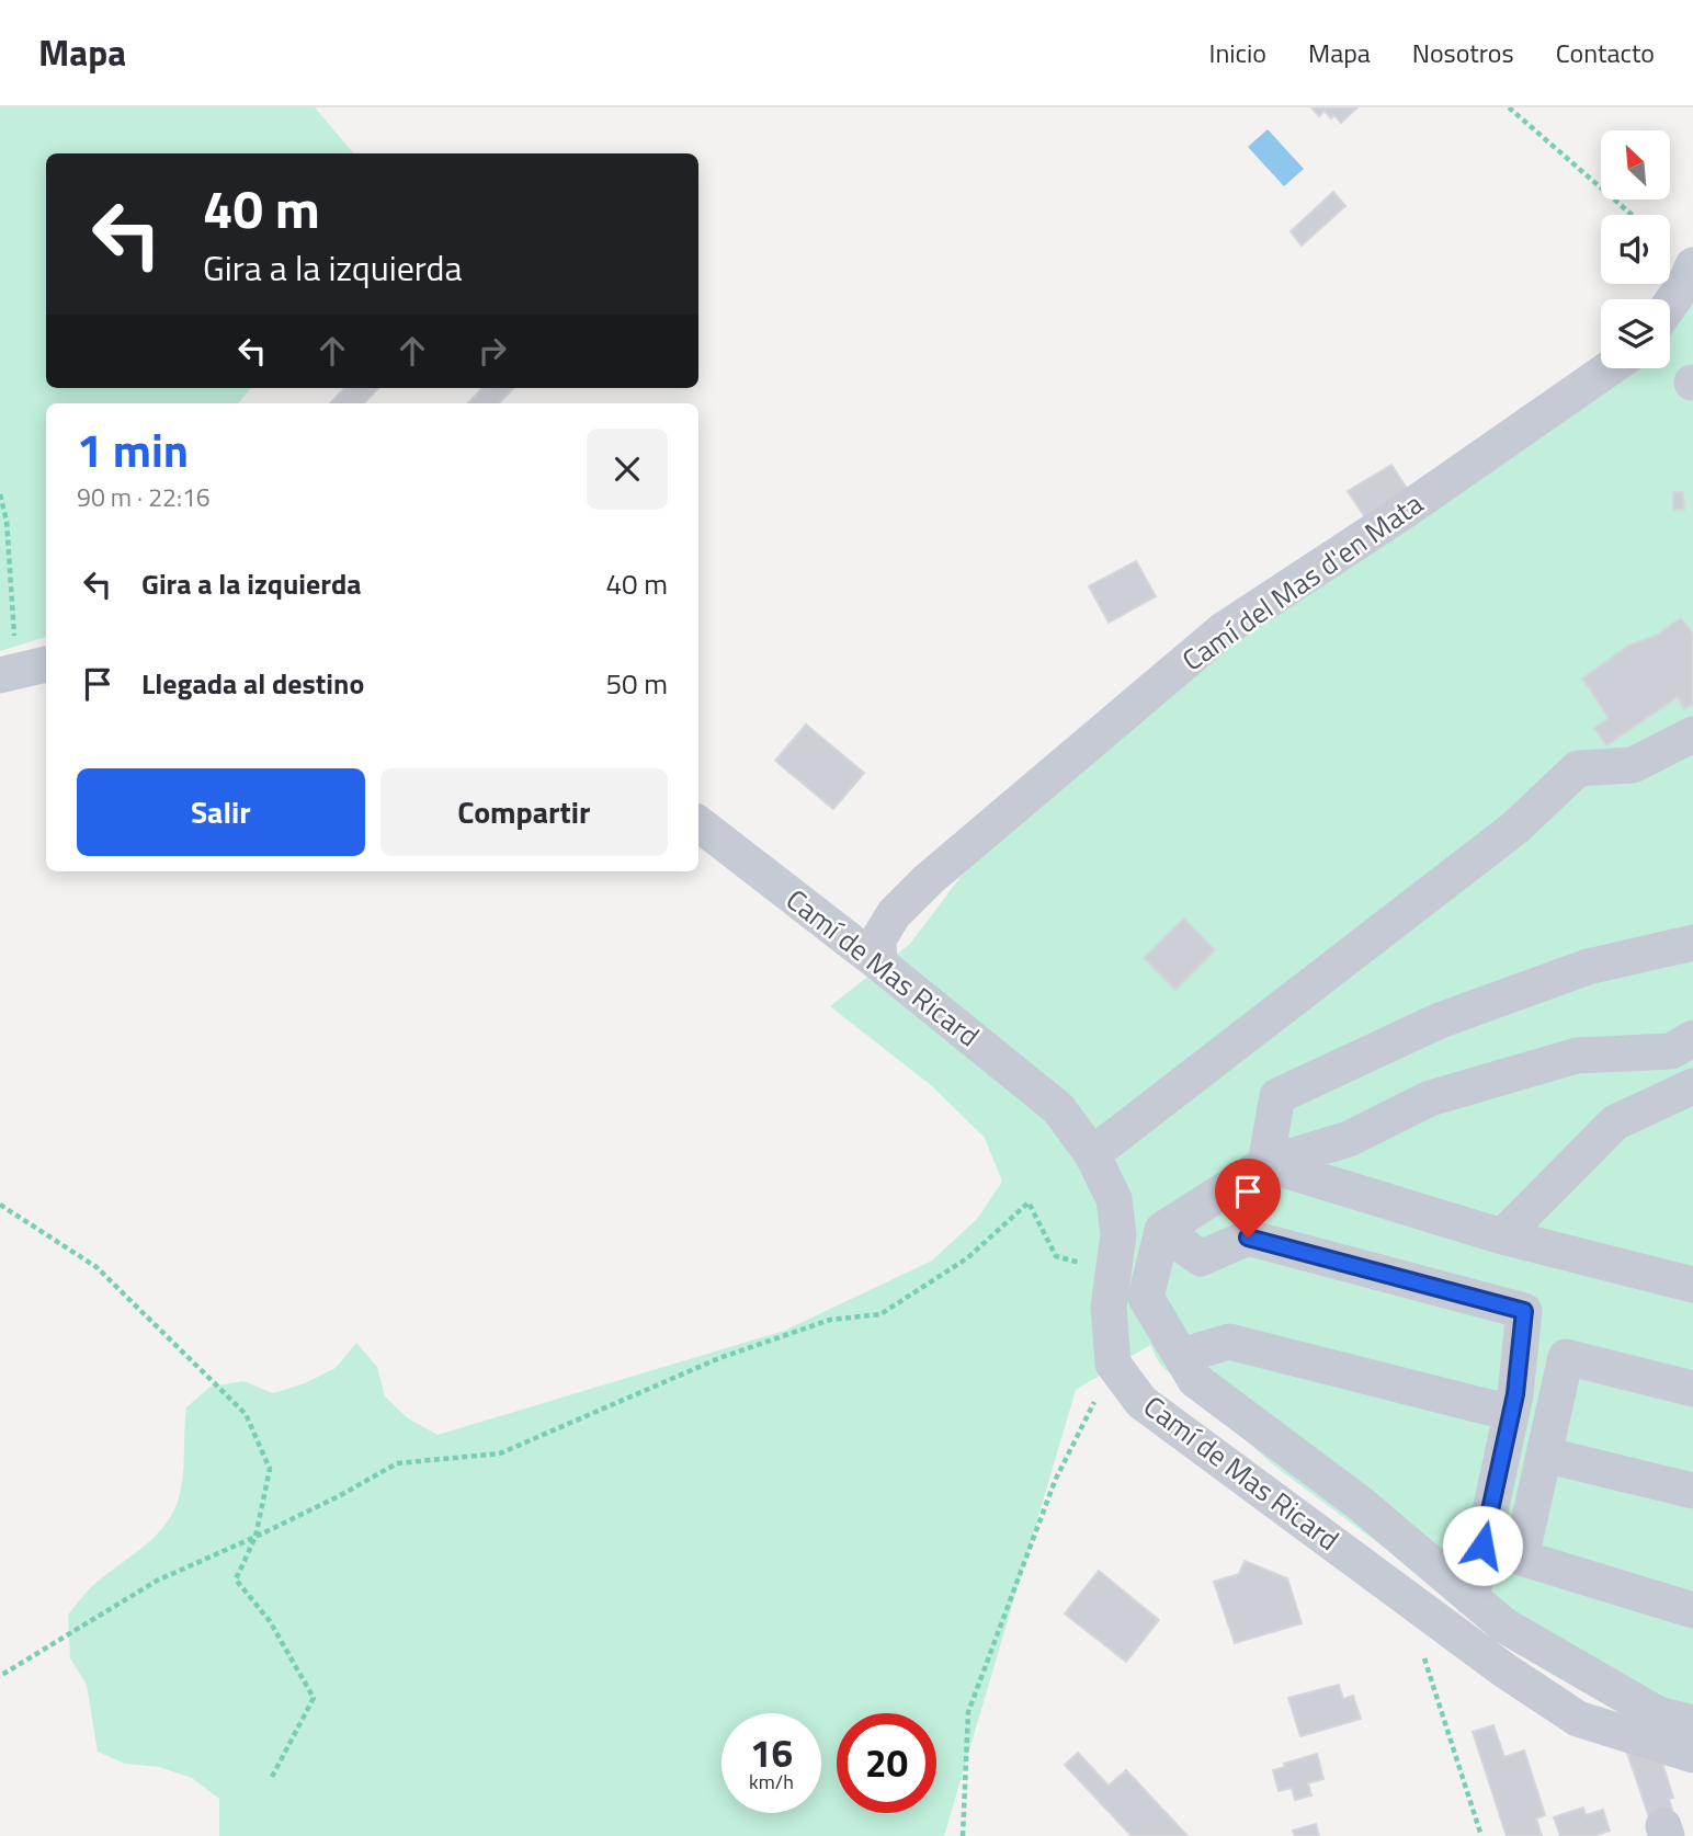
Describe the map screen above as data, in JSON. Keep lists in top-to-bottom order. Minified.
{"streets":{"street":["Camí del Mas d'en Mata","Camí de Mas Ricard"]},"crossings":[["Camí del Mas d'en Mata","Camí de Mas Ricard"]],"north":"top left","page":{"header":"Mapa","nav":["Inicio","Mapa","Nosotros","Contacto"],"turn":["40 m","Gira a la izquierda"],"heading":["1 min","90 m · 22:16"],"list":[{"name":"Gira a la izquierda","value":"40 m"},{"name":"Llegada al destino","value":"50 m"}],"buttons":["Salir","Compartir"],"speed":"16 km/h","limit":"20"}}
